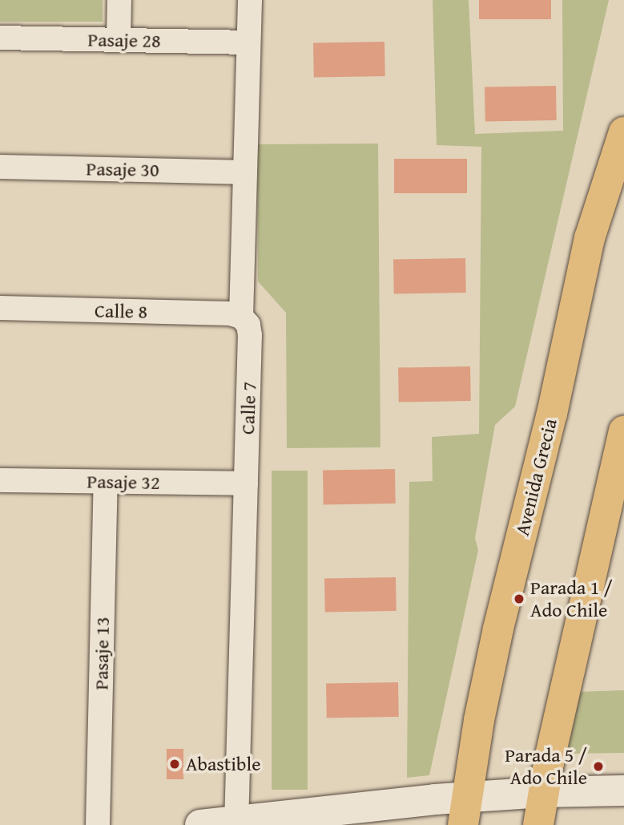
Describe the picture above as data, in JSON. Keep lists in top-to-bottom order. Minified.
{"streets":{"main road":["Avenida Grecia"],"street":["Pasaje 28","Pasaje 30","Calle 8","Calle 7","Pasaje 32","Pasaje 13"]},"crossings":[["Pasaje 28","Calle 7"],["Pasaje 30","Calle 7"],["Calle 8","Calle 7"],["Calle 7","Pasaje 32"],["Pasaje 32","Pasaje 13"]],"places":["Parada 1 / Ado Chile","Abastible","Parada 5 / Ado Chile"]}
